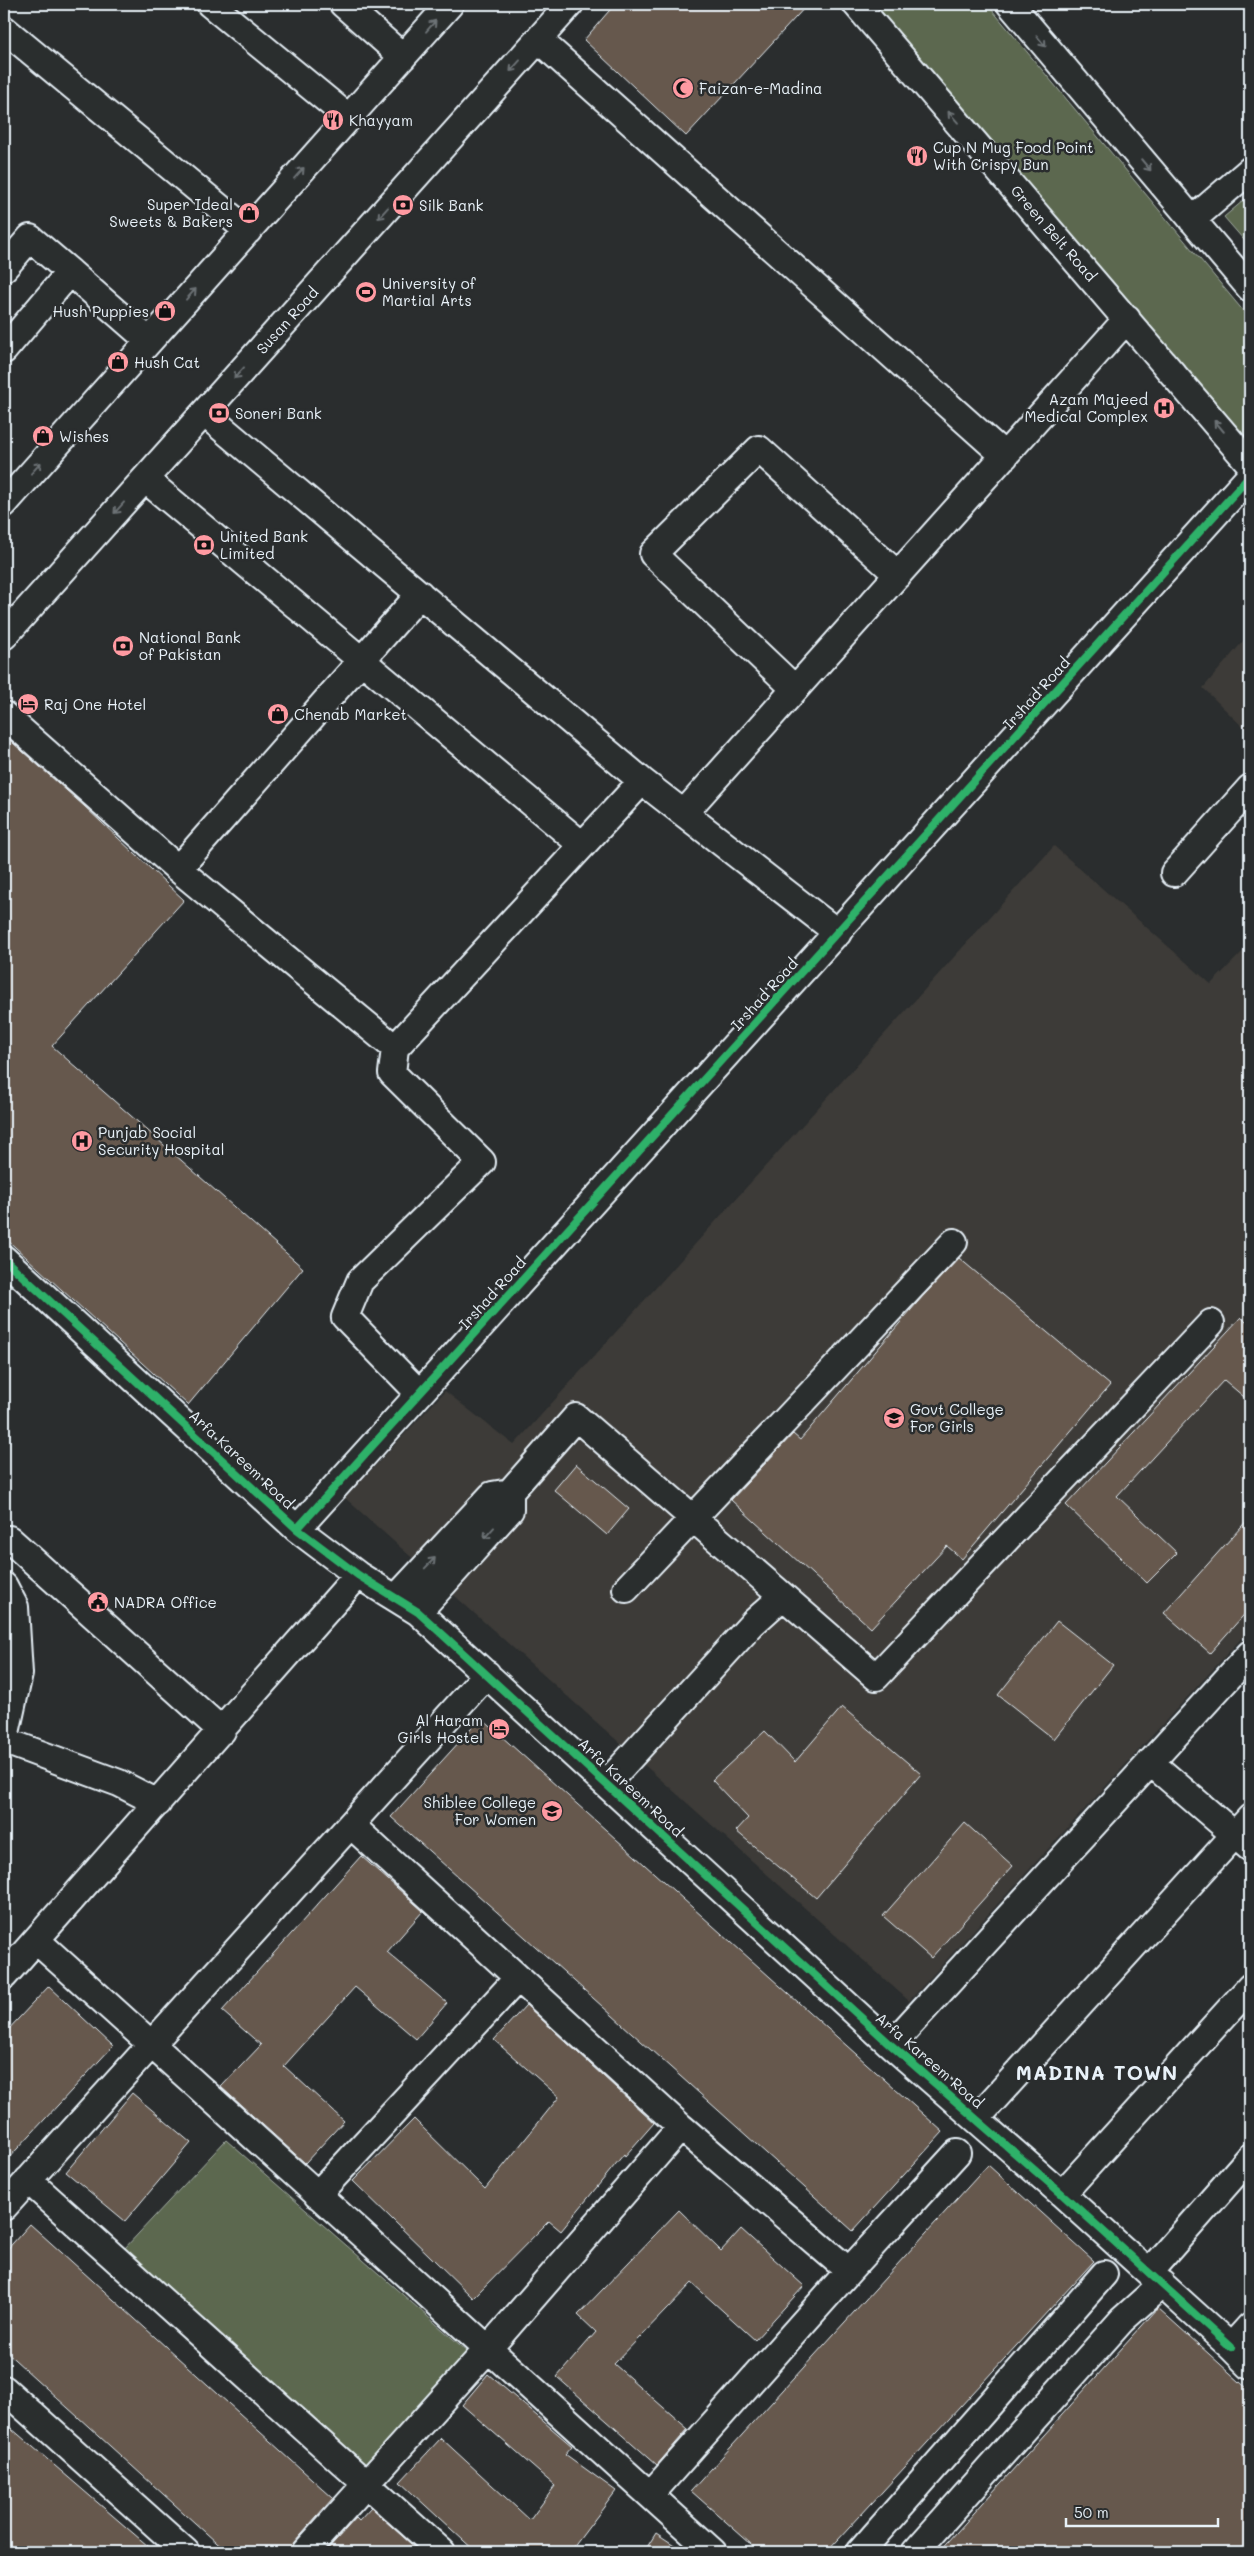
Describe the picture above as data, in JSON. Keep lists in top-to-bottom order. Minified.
{"streets":{"street":["Green Belt Road","Susan Road","Irshad Road","Arfa Kareem Road"]},"crossings":[["Irshad Road","Arfa Kareem Road"]],"districts":["MADINA TOWN"],"places":{"mosque":["Faizan-e-Madina"],"restaurant":["Khayyam","Cup N Mug Food Point With Crispy Bun"],"bank":["Silk Bank","Soneri Bank","United Bank Limited","National Bank of Pakistan"],"shop":["Super Ideal Sweets & Bakers","Hush Puppies","Hush Cat","Wishes","Chenab Market"],"sports":["University of Martial Arts"],"hospital":["Azam Majeed Medical Complex","Punjab Social Security Hospital"],"hotel":["Raj One Hotel","Al Haram Girls Hostel"],"school or university":["Govt College For Girls","Shiblee College For Women"],"public building":["NADRA Office"]},"scale_bar":"50 m"}
